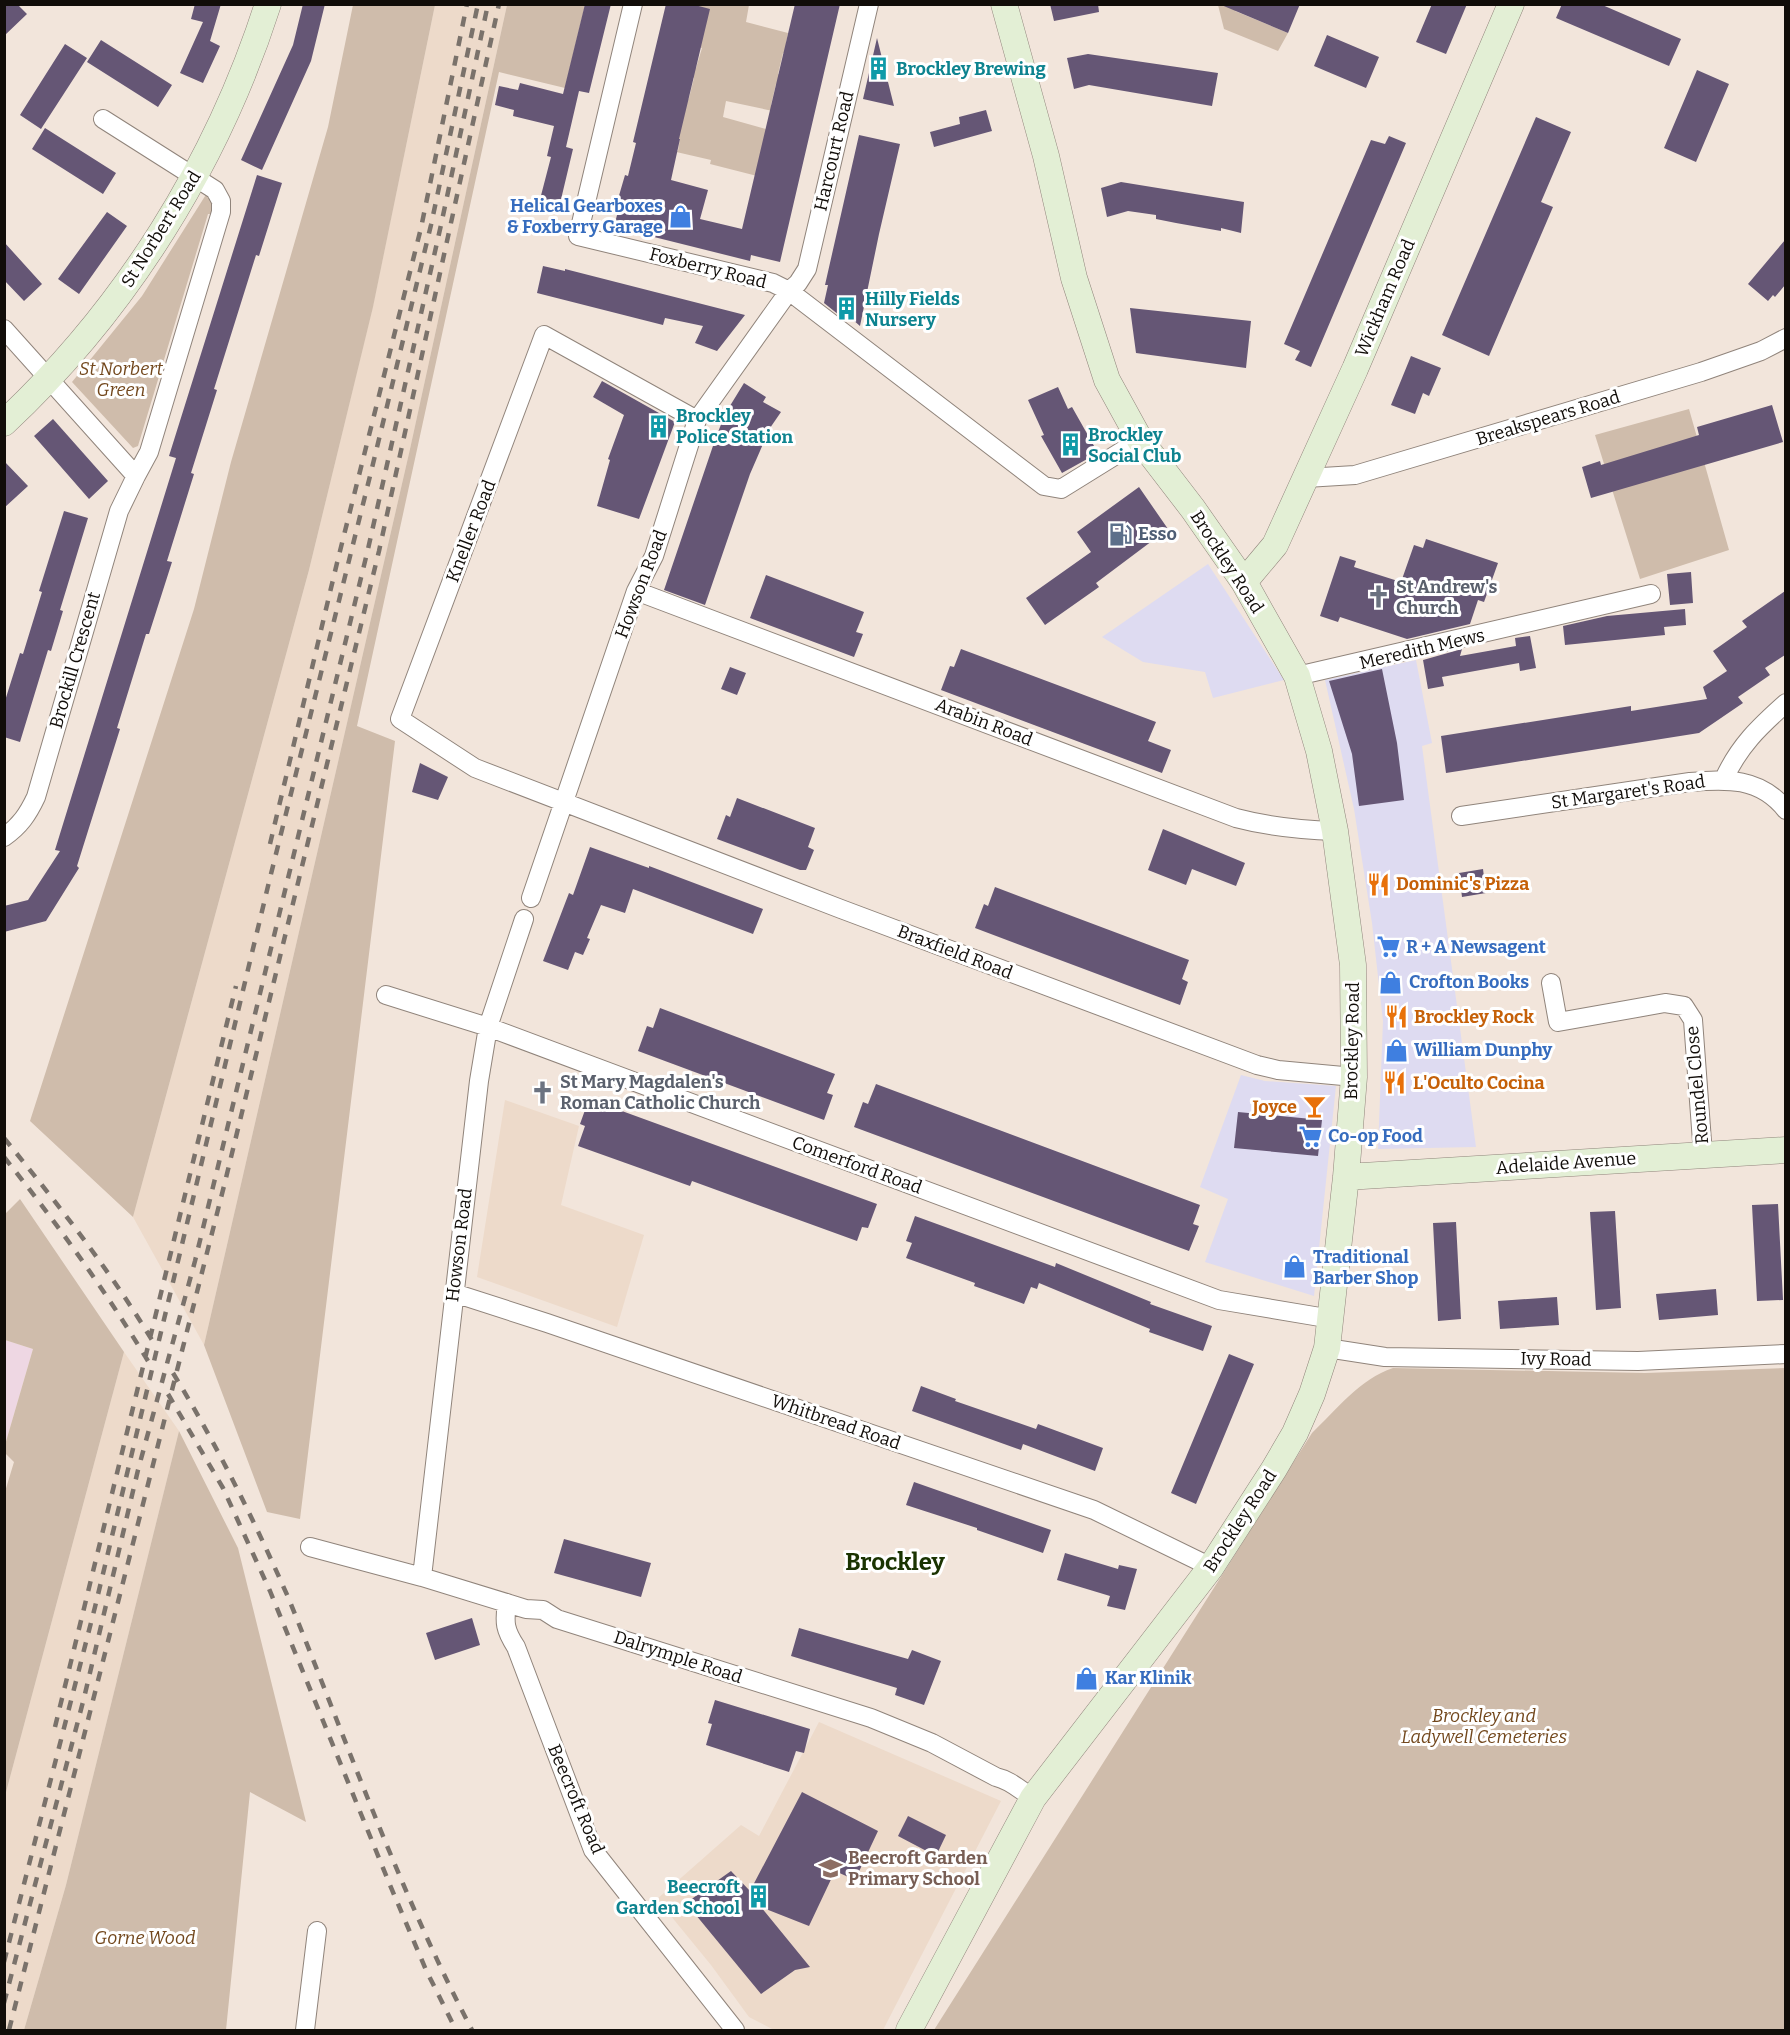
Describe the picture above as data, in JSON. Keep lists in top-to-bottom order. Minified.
{"streets":{"main road":["St Norbert Road","Wickham Road","Brockley Road","Adelaide Avenue"],"street":["Harcourt Road","Foxberry Road","Breakspears Road","Kneller Road","Howson Road","Meredith Mews","Brockill Crescent","Arabin Road","St Margaret's Road","Braxfield Road","Roundel Close","Comerford Road","Ivy Road","Whitbread Road","Dalrymple Road","Beecroft Road"]},"crossings":[["Harcourt Road","Foxberry Road"],["Harcourt Road","Howson Road"],["Foxberry Road","Brockley Road"],["Foxberry Road","Howson Road"],["Wickham Road","Breakspears Road"],["Wickham Road","Brockley Road"],["Kneller Road","Howson Road"],["Kneller Road","Braxfield Road"],["Brockley Road","Meredith Mews"],["Brockley Road","Arabin Road"],["Brockley Road","Braxfield Road"],["Brockley Road","Adelaide Avenue"],["Brockley Road","Comerford Road"],["Brockley Road","Ivy Road"],["Brockley Road","Whitbread Road"],["Brockley Road","Dalrymple Road"],["Howson Road","Arabin Road"],["Howson Road","Braxfield Road"],["Howson Road","Comerford Road"],["Howson Road","Whitbread Road"],["Howson Road","Dalrymple Road"],["Roundel Close","Adelaide Avenue"],["Dalrymple Road","Beecroft Road"]],"districts":["Brockley"],"parks":["St Norbert Green","Brockley and Ladywell Cemeteries","Gorne Wood"],"places":{"building":["Brockley Brewing","Hilly Fields Nursery","Brockley Police Station","Brockley Social Club","Beecroft Garden School"],"shop":["Helical Gearboxes & Foxberry Garage","Crofton Books","William Dunphy","Traditional Barber Shop","Kar Klinik"],"fuel station":["Esso"],"church":["St Andrew's Church","St Mary Magdalen's Roman Catholic Church"],"restaurant":["Dominic's Pizza","Brockley Rock","L'Oculto Cocina"],"supermarket":["R + A Newsagent","Co-op Food"],"bar":["Joyce"],"school or university":["Beecroft Garden Primary School"]}}
